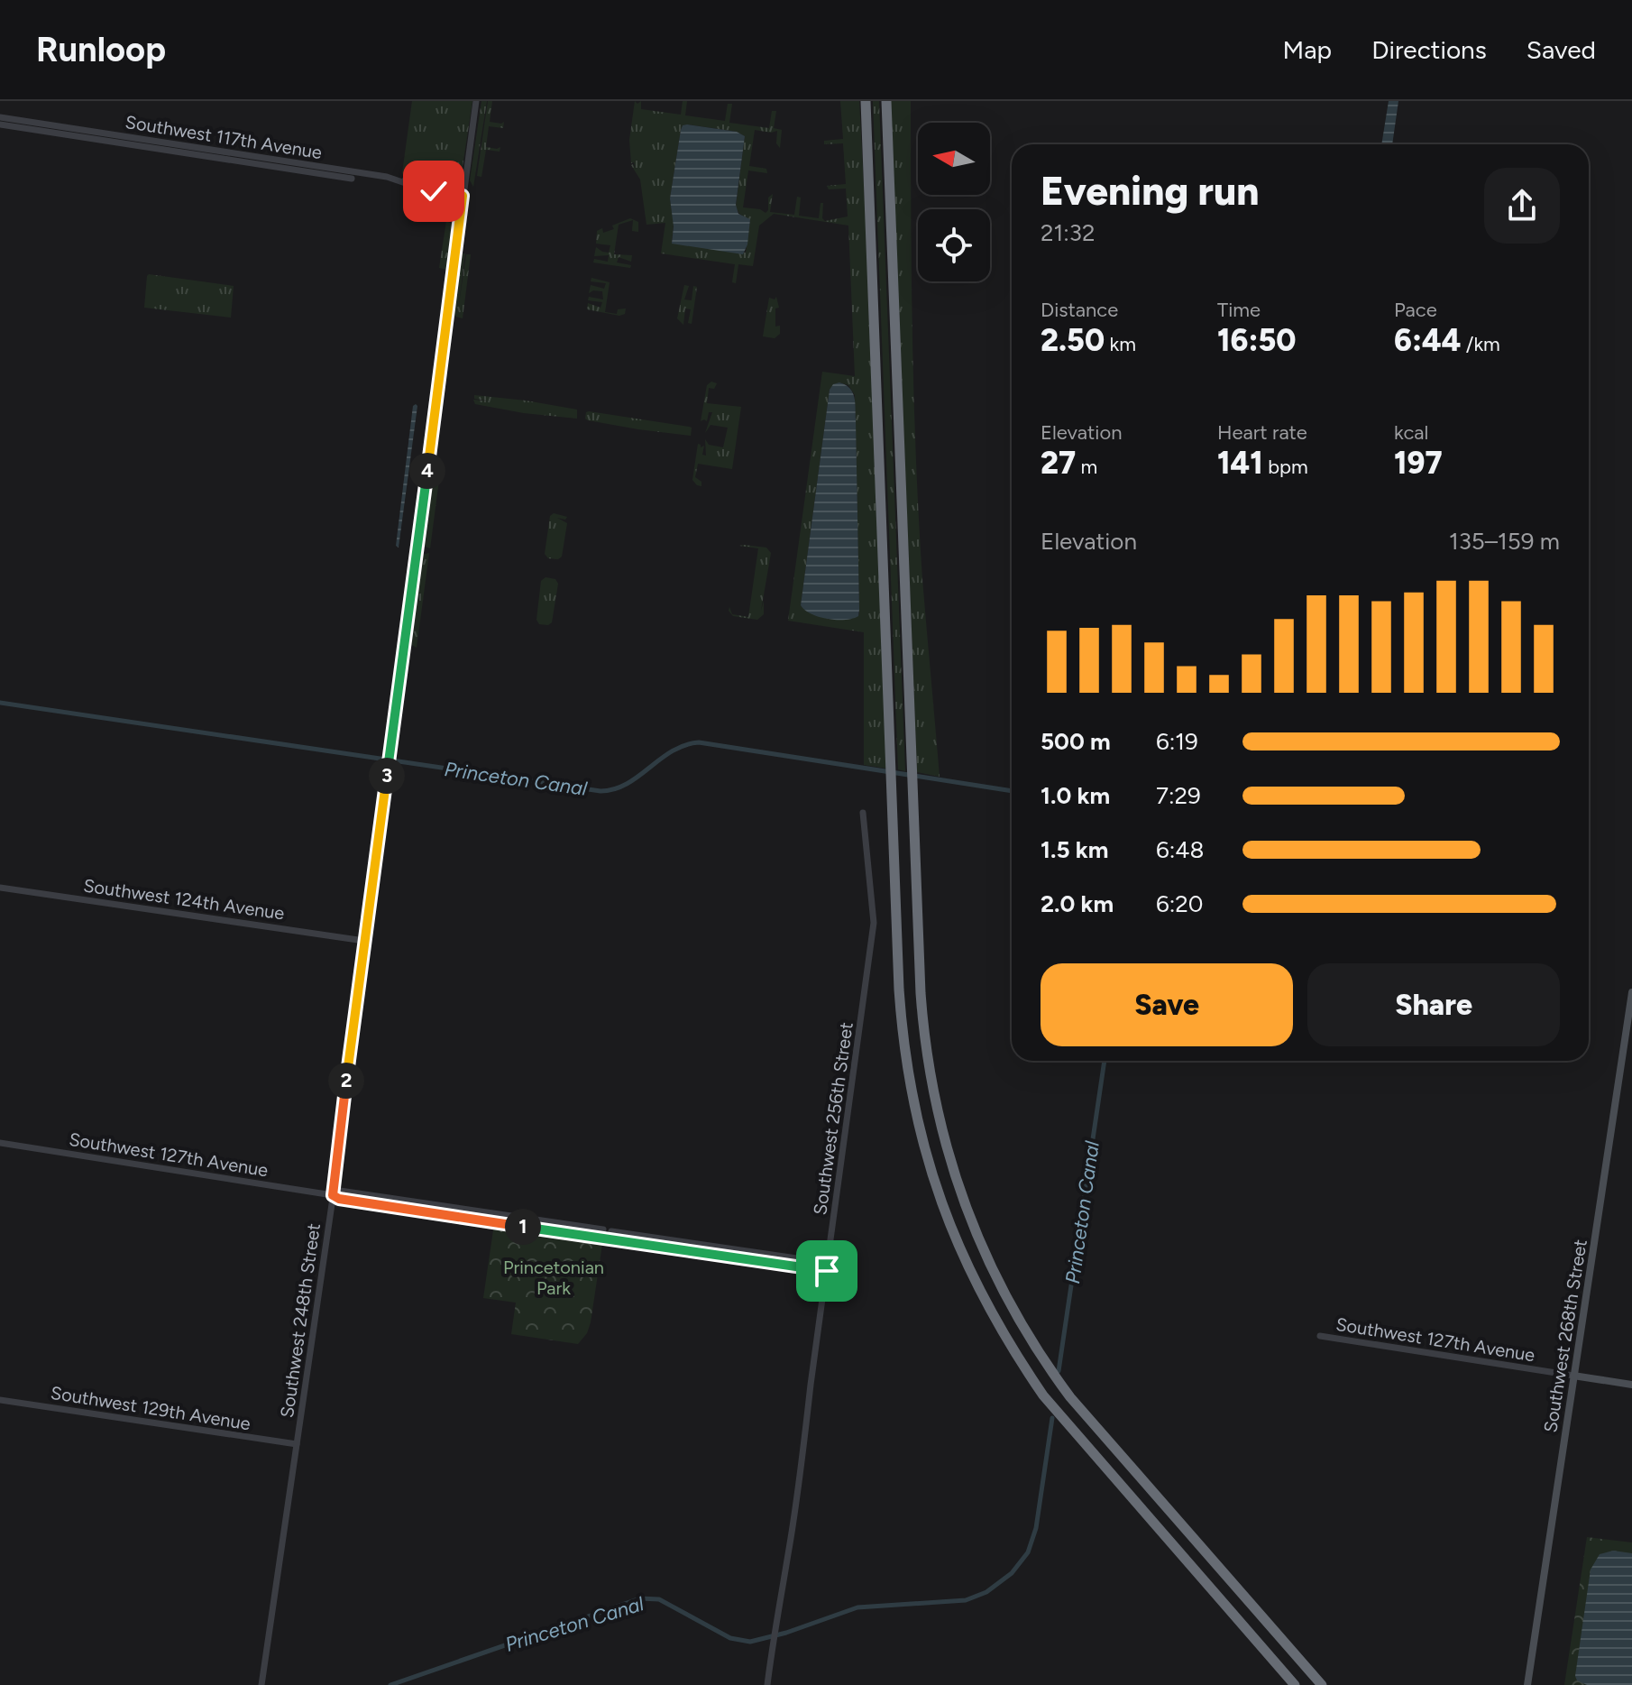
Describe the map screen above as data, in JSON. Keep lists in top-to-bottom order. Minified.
{"streets":{"main road":["Southwest 127th Avenue","Southwest 268th Street"],"street":["Southwest 117th Avenue","Southwest 124th Avenue","Southwest 256th Street","Southwest 248th Street","Southwest 129th Avenue"]},"crossings":[["Southwest 117th Avenue","Southwest 248th Street"],["Southwest 124th Avenue","Southwest 248th Street"],["Southwest 256th Street","Southwest 127th Avenue"],["Southwest 127th Avenue","Southwest 248th Street"],["Southwest 127th Avenue","Southwest 268th Street"],["Southwest 248th Street","Southwest 129th Avenue"]],"water":["Princeton Canal"],"parks":["Princetonian Park"],"north":"left","page":{"header":"Runloop","nav":["Map","Directions","Saved"],"heading":["Evening run","21:32"],"stats":[["Distance","2.50 km"],["Time","16:50"],["Pace","6:44 /km"],["Elevation","27 m"],["Heart rate","141 bpm"],["kcal","197"]],"pins":["4","3","2","1"],"chart":["Elevation","135–159 m"],"list":[{"name":"500 m","note":"6:19"},{"name":"1.0 km","note":"7:29"},{"name":"1.5 km","note":"6:48"},{"name":"2.0 km","note":"6:20"}],"buttons":["Save","Share"]}}
